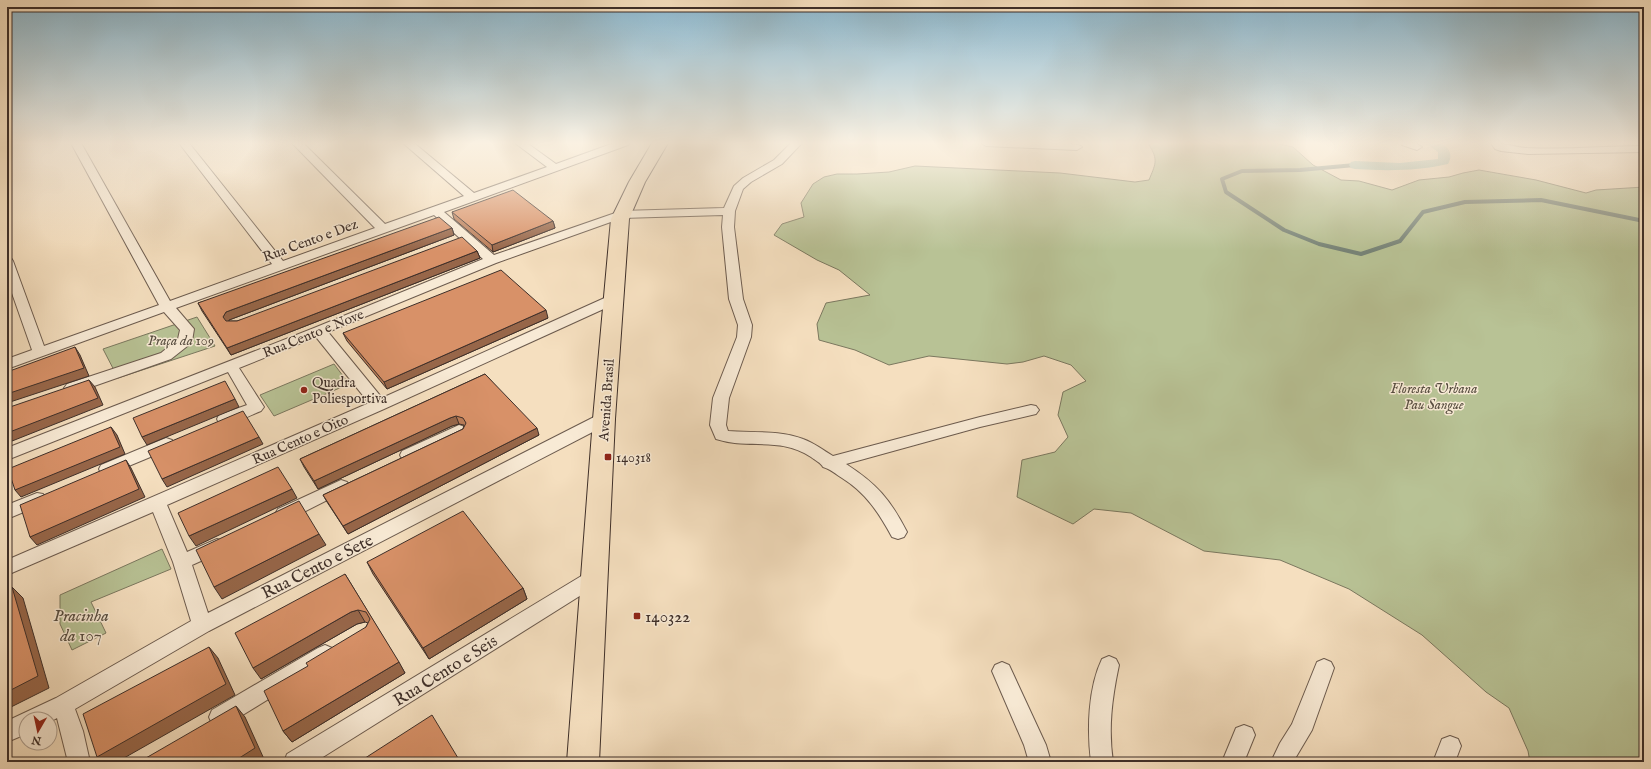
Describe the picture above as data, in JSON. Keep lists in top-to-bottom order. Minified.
{"streets":{"main road":["Avenida Brasil"],"street":["Rua Cento e Dez","Rua Cento e Nove","Rua Cento e Oito","Rua Cento e Sete","Rua Cento e Seis"]},"crossings":[["Rua Cento e Nove","Avenida Brasil"],["Avenida Brasil","Rua Cento e Oito"],["Avenida Brasil","Rua Cento e Sete"],["Avenida Brasil","Rua Cento e Seis"]],"parks":["Praça da 109","Floresta Urbana Pau Sangue","Pracinha da 107"],"places":{"other":["Quadra Poliesportiva"],"transit":["140318","140322"]},"north":"bottom"}
